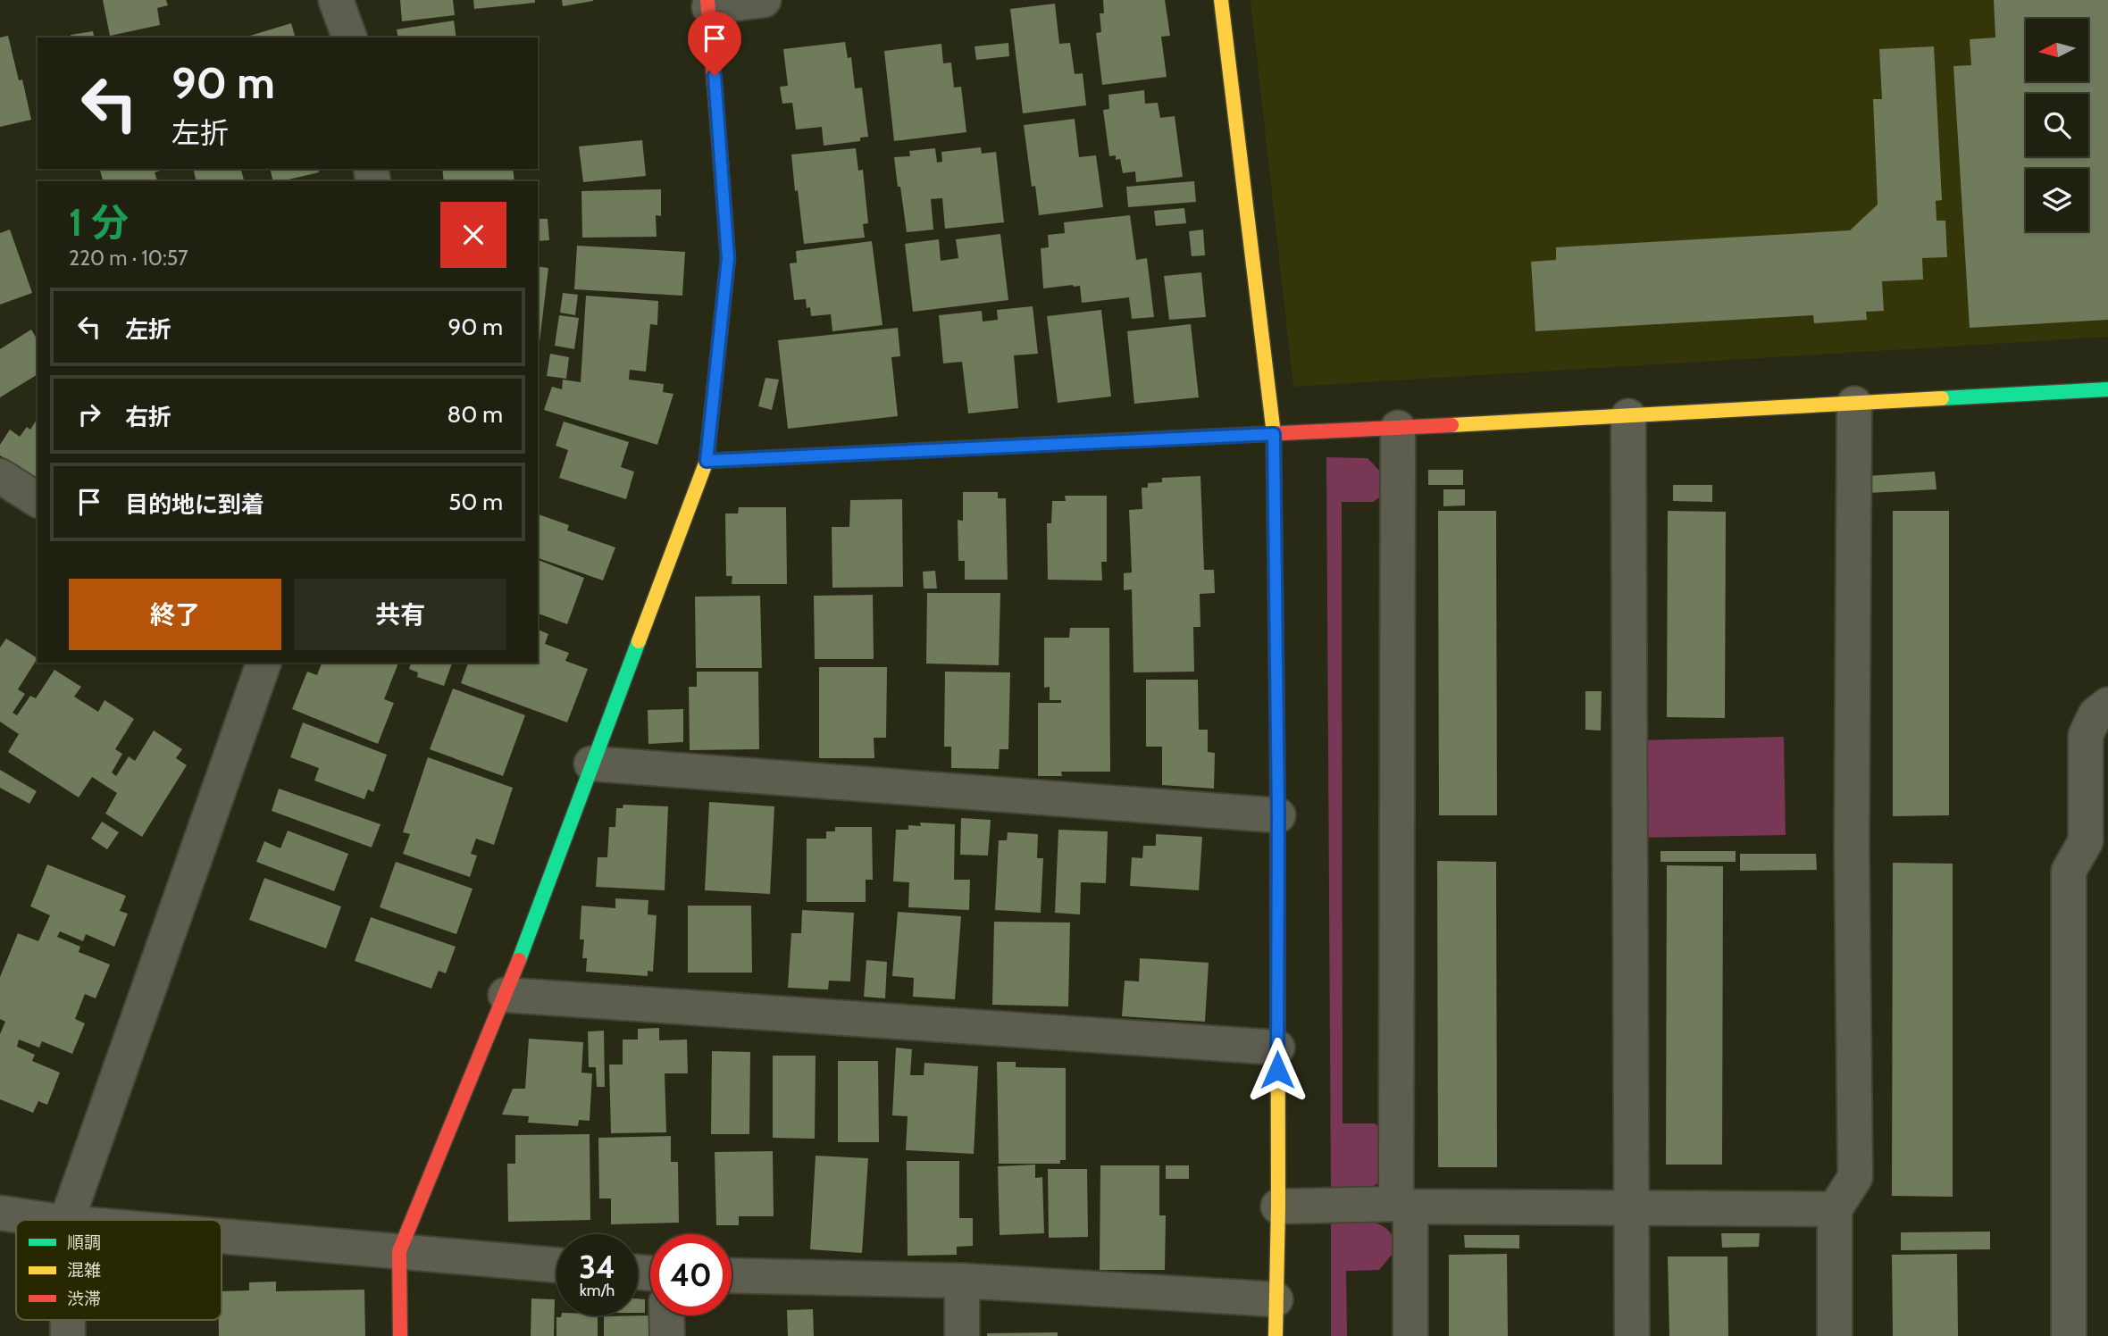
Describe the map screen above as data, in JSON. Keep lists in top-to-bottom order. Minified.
{"legend":["順調","混雑","渋滞"],"north":"left","page":{"turn":["90 m","左折"],"heading":["1 分","220 m · 10:57"],"list":[{"name":"左折","value":"90 m"},{"name":"右折","value":"80 m"},{"name":"目的地に到着","value":"50 m"}],"buttons":["終了","共有"],"speed":"34 km/h","limit":"40"}}
